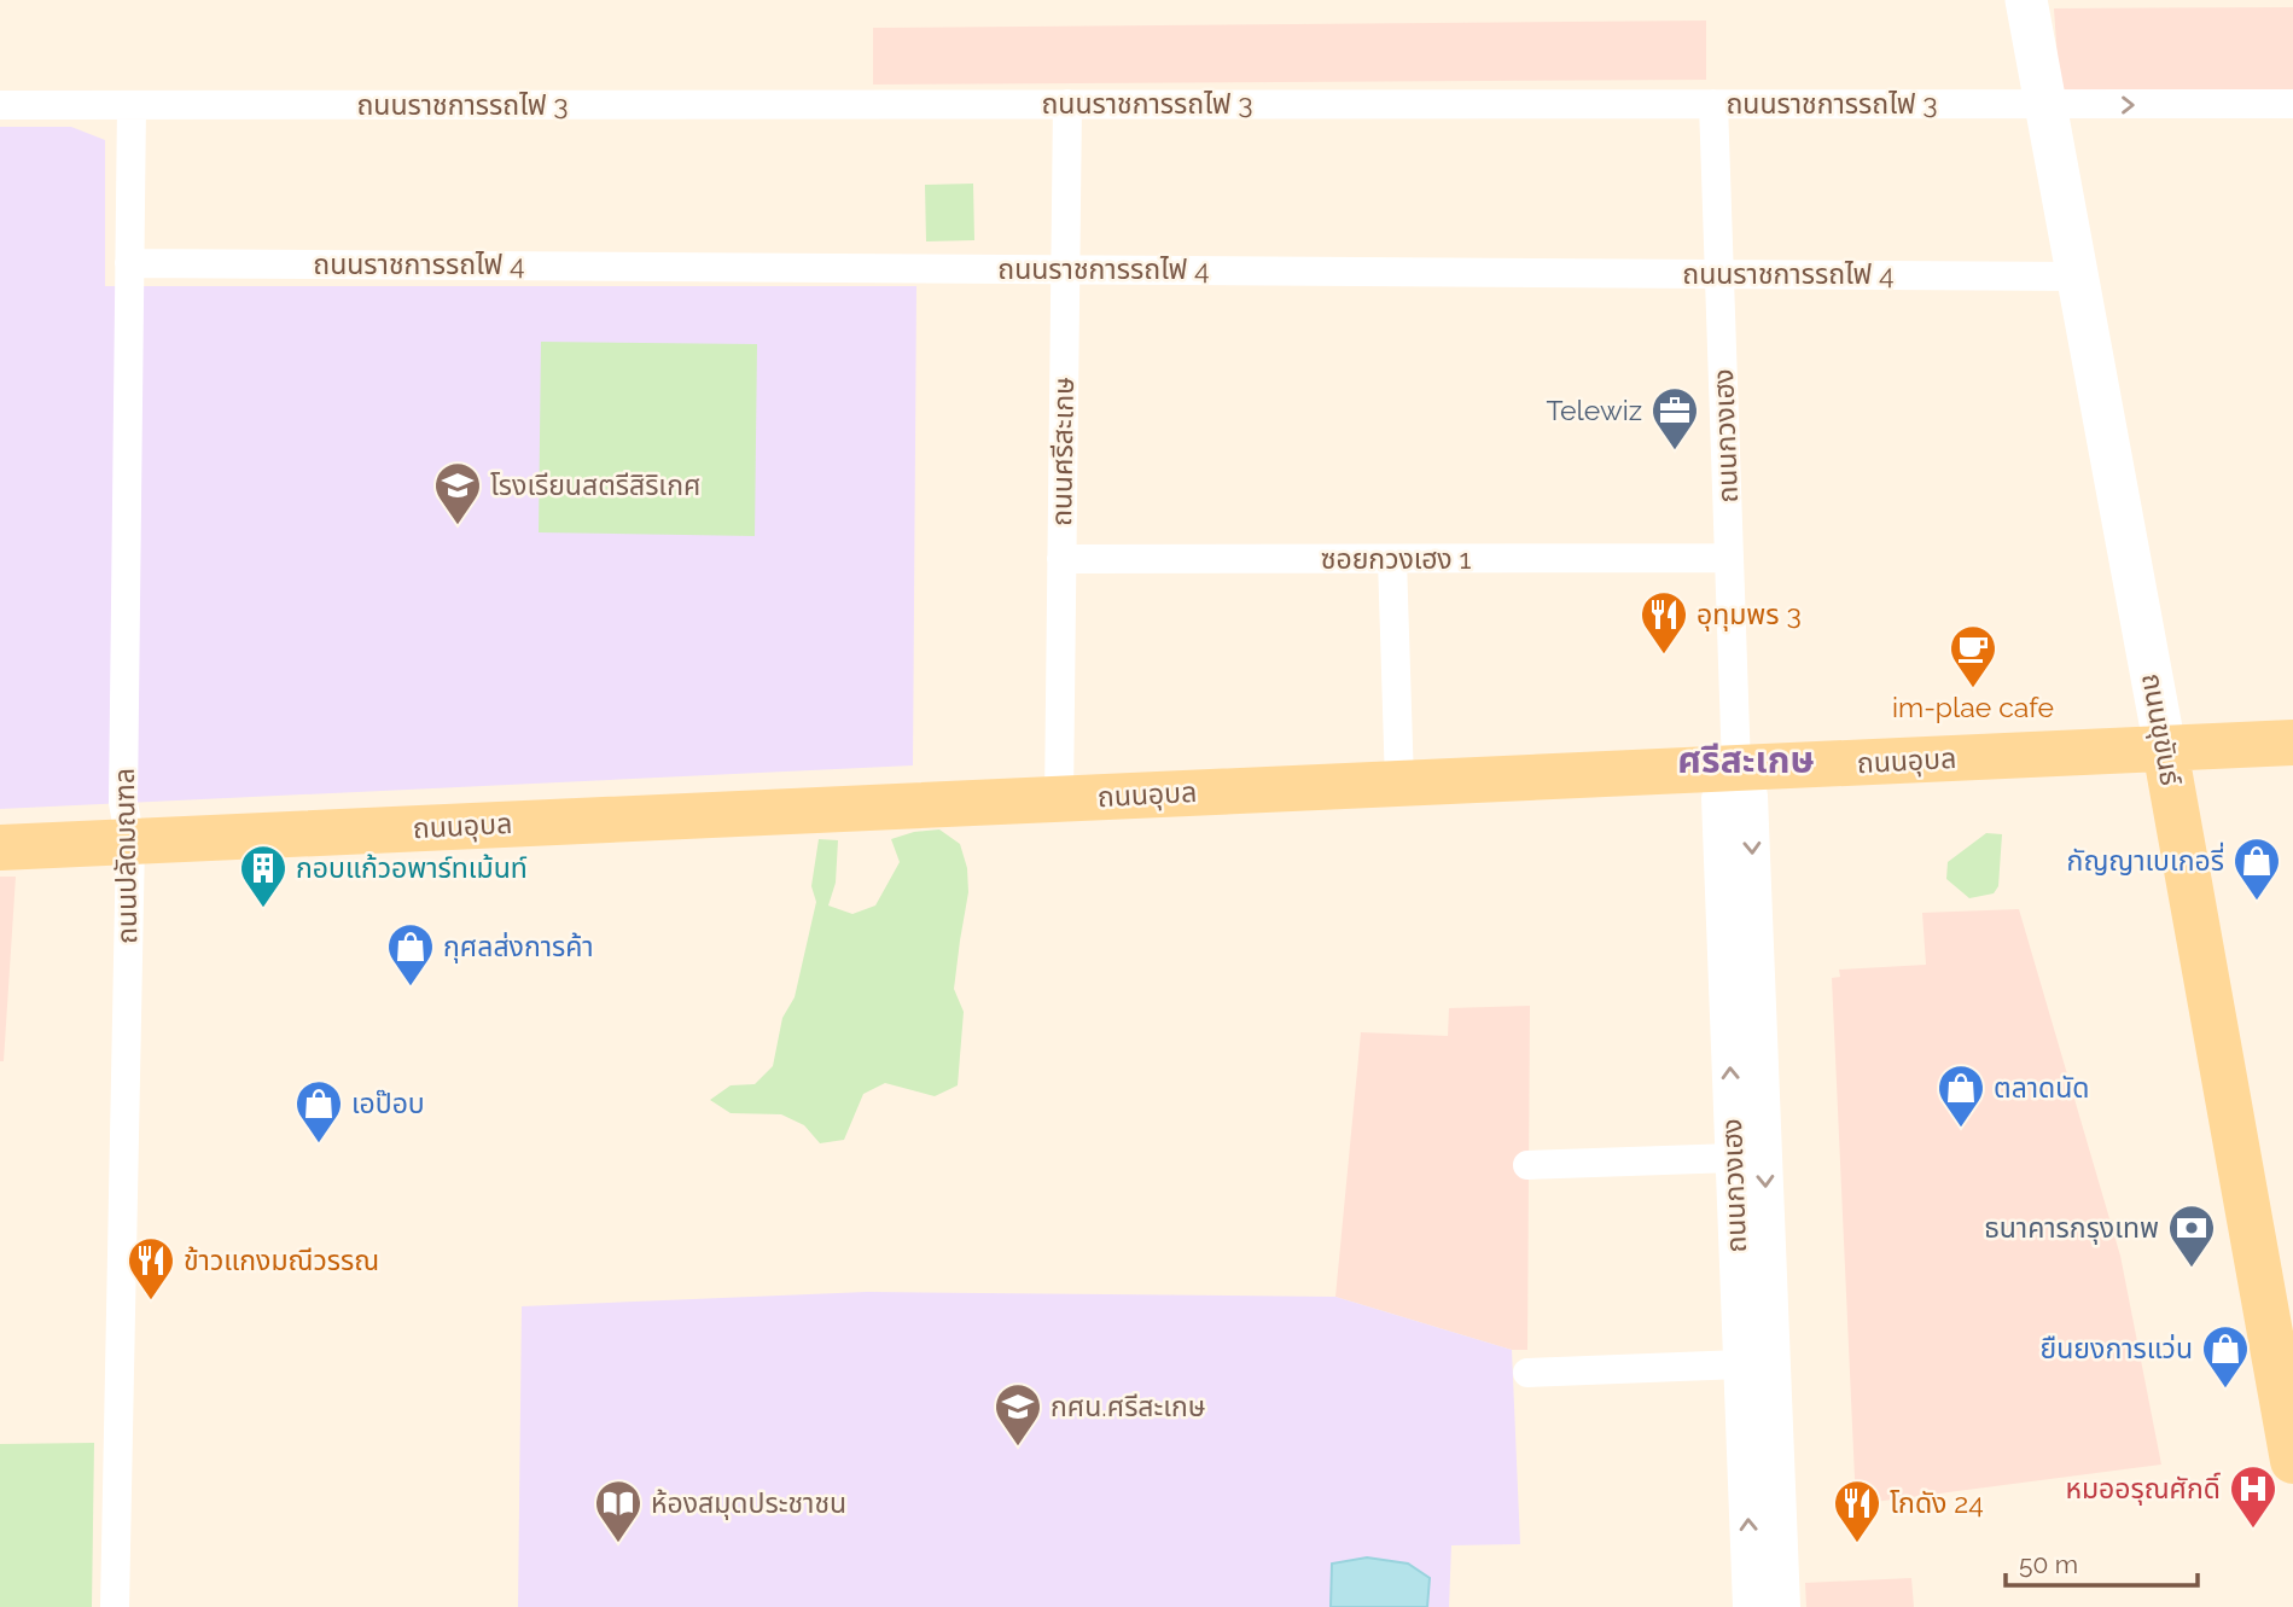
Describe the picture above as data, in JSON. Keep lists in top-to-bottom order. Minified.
{"streets":{"main road":["ถนนขุขันธ์","ถนนอุบล"],"street":["ถนนราชการรถไฟ 3","ถนนราชการรถไฟ 4","ถนนกวงเฮง","ถนนศรีสะเกษ","ซอยกวงเฮง 1","ถนนปลัดมณฑล"]},"crossings":[["ถนนราชการรถไฟ 3","ถนนกวงเฮง"],["ถนนราชการรถไฟ 3","ถนนศรีสะเกษ"],["ถนนราชการรถไฟ 3","ถนนขุขันธ์"],["ถนนราชการรถไฟ 3","ถนนปลัดมณฑล"],["ถนนราชการรถไฟ 4","ถนนกวงเฮง"],["ถนนราชการรถไฟ 4","ถนนศรีสะเกษ"],["ถนนราชการรถไฟ 4","ถนนขุขันธ์"],["ถนนราชการรถไฟ 4","ถนนปลัดมณฑล"],["ถนนกวงเฮง","ซอยกวงเฮง 1"],["ถนนกวงเฮง","ถนนอุบล"],["ถนนศรีสะเกษ","ซอยกวงเฮง 1"],["ถนนศรีสะเกษ","ถนนอุบล"],["ถนนขุขันธ์","ถนนอุบล"],["ถนนอุบล","ถนนปลัดมณฑล"]],"districts":["ศรีสะเกษ"],"places":{"office":["Telewiz"],"school or university":["โรงเรียนสตรีสิริเกศ","กศน.ศรีสะเกษ"],"restaurant":["อุทุมพร 3","ข้าวแกงมณีวรรณ","โกดัง 24"],"cafe":["im-plae cafe"],"shop":["กัญญาเบเกอรี่","กุศลส่งการค้า","ตลาดนัด","เอป๊อบ","ยืนยงการแว่น"],"building":["กอบแก้วอพาร์ทเม้นท์"],"bank":["ธนาคารกรุงเทพ"],"hospital":["หมออรุณศักดิ์"],"library":["ห้องสมุดประชาชน"]},"scale_bar":"50 m"}
